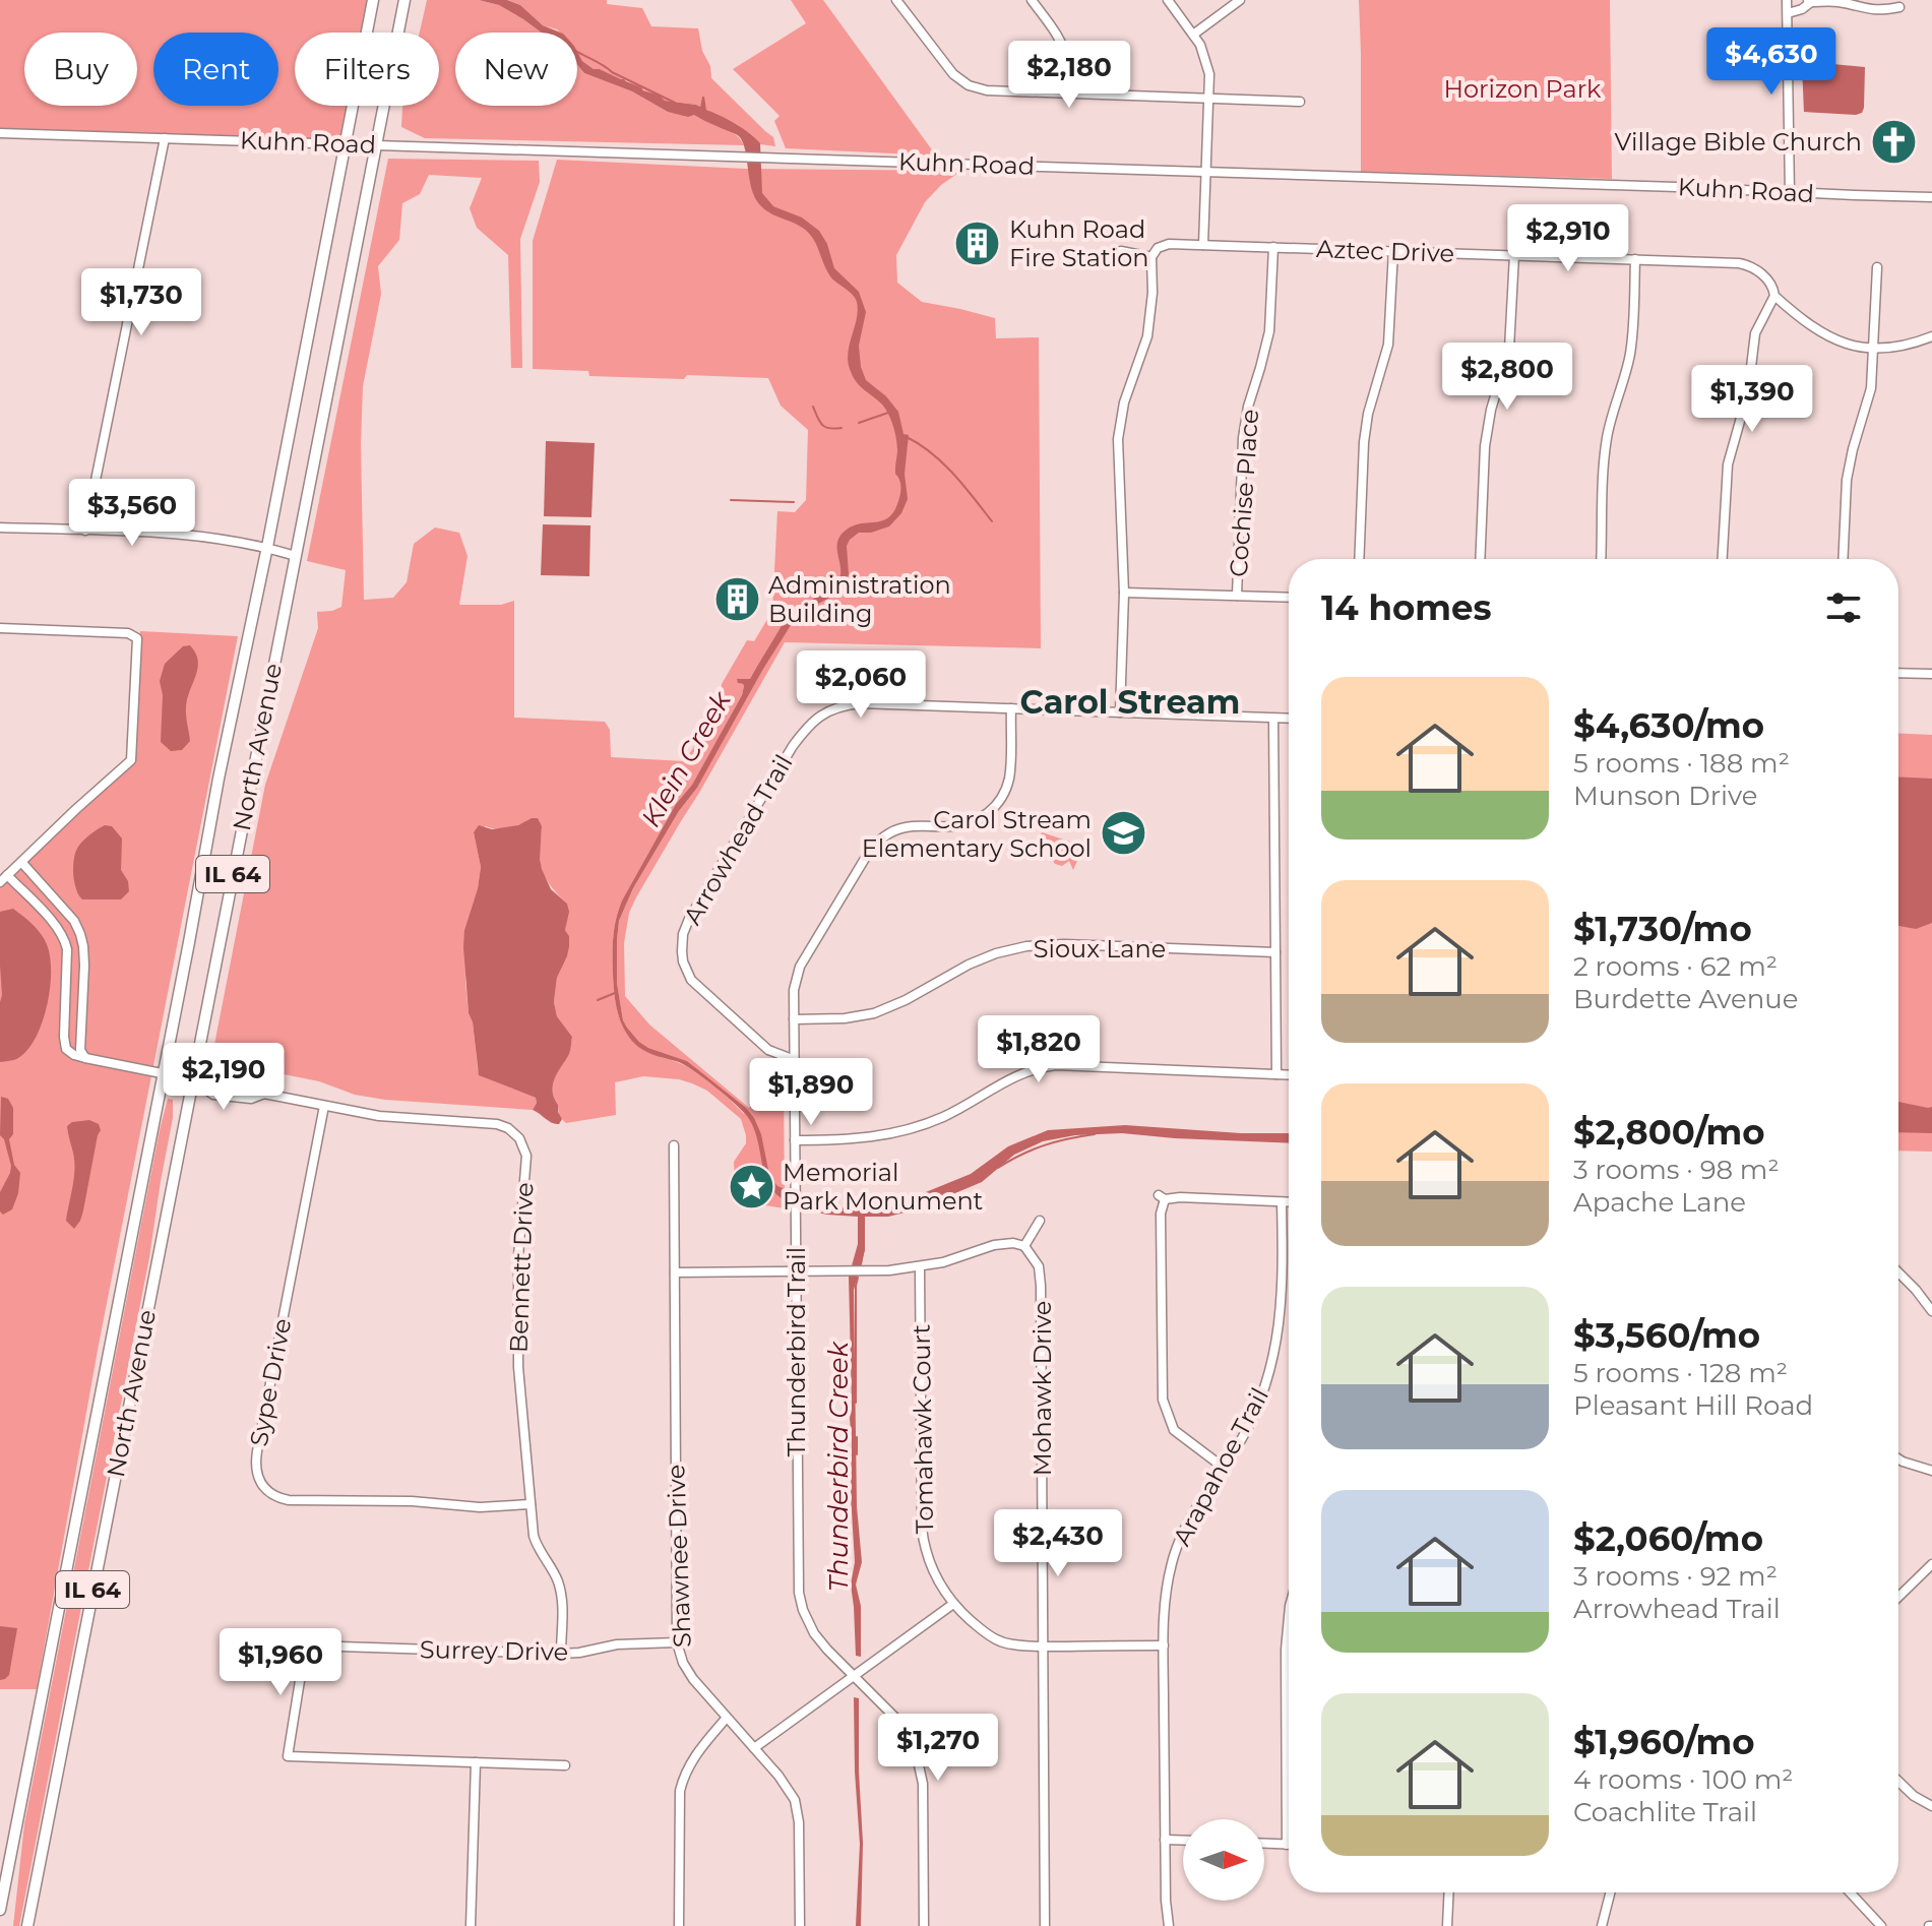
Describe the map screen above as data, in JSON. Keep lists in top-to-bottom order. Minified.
{"streets":{"main road":["North Avenue","IL 64"],"street":["Kuhn Road","Aztec Drive","Cochise Place","Arrowhead Trail","Sioux Lane","Bennett Drive","Thunderbird Trail","Sype Drive","Mohawk Drive","Tomahawk Court","Arapahoe Trail","Shawnee Drive","Surrey Drive"]},"crossings":[["Kuhn Road","North Avenue"],["Aztec Drive","Cochise Place"],["North Avenue","Bennett Drive"],["Arrowhead Trail","Thunderbird Trail"],["Sioux Lane","Thunderbird Trail"],["Bennett Drive","Sype Drive"],["Bennett Drive","Surrey Drive"],["Mohawk Drive","Tomahawk Court"],["Tomahawk Court","Arapahoe Trail"],["Shawnee Drive","Surrey Drive"]],"districts":["Carol Stream"],"water":["Klein Creek","Thunderbird Creek"],"parks":["Horizon Park"],"places":{"church":["Village Bible Church"],"building":["Kuhn Road Fire Station","Administration Building"],"school or university":["Carol Stream Elementary School"],"place":["Memorial Park Monument"]},"north":"right","page":{"price":["$4,630","$2,180","$2,910","$1,730","$2,800","$1,390","$3,560","$2,060","$1,820","$2,190","$1,890","$2,430","$1,960","$1,270"],"chip":["Buy","Rent","Filters","New"],"heading":"14 homes","list":[{"name":"$4,630/mo","note":"5 rooms · 188 m² · Munson Drive"},{"name":"$1,730/mo","note":"2 rooms · 62 m² · Burdette Avenue"},{"name":"$2,800/mo","note":"3 rooms · 98 m² · Apache Lane"},{"name":"$3,560/mo","note":"5 rooms · 128 m² · Pleasant Hill Road"},{"name":"$2,060/mo","note":"3 rooms · 92 m² · Arrowhead Trail"},{"name":"$1,960/mo","note":"4 rooms · 100 m² · Coachlite Trail"}]}}
